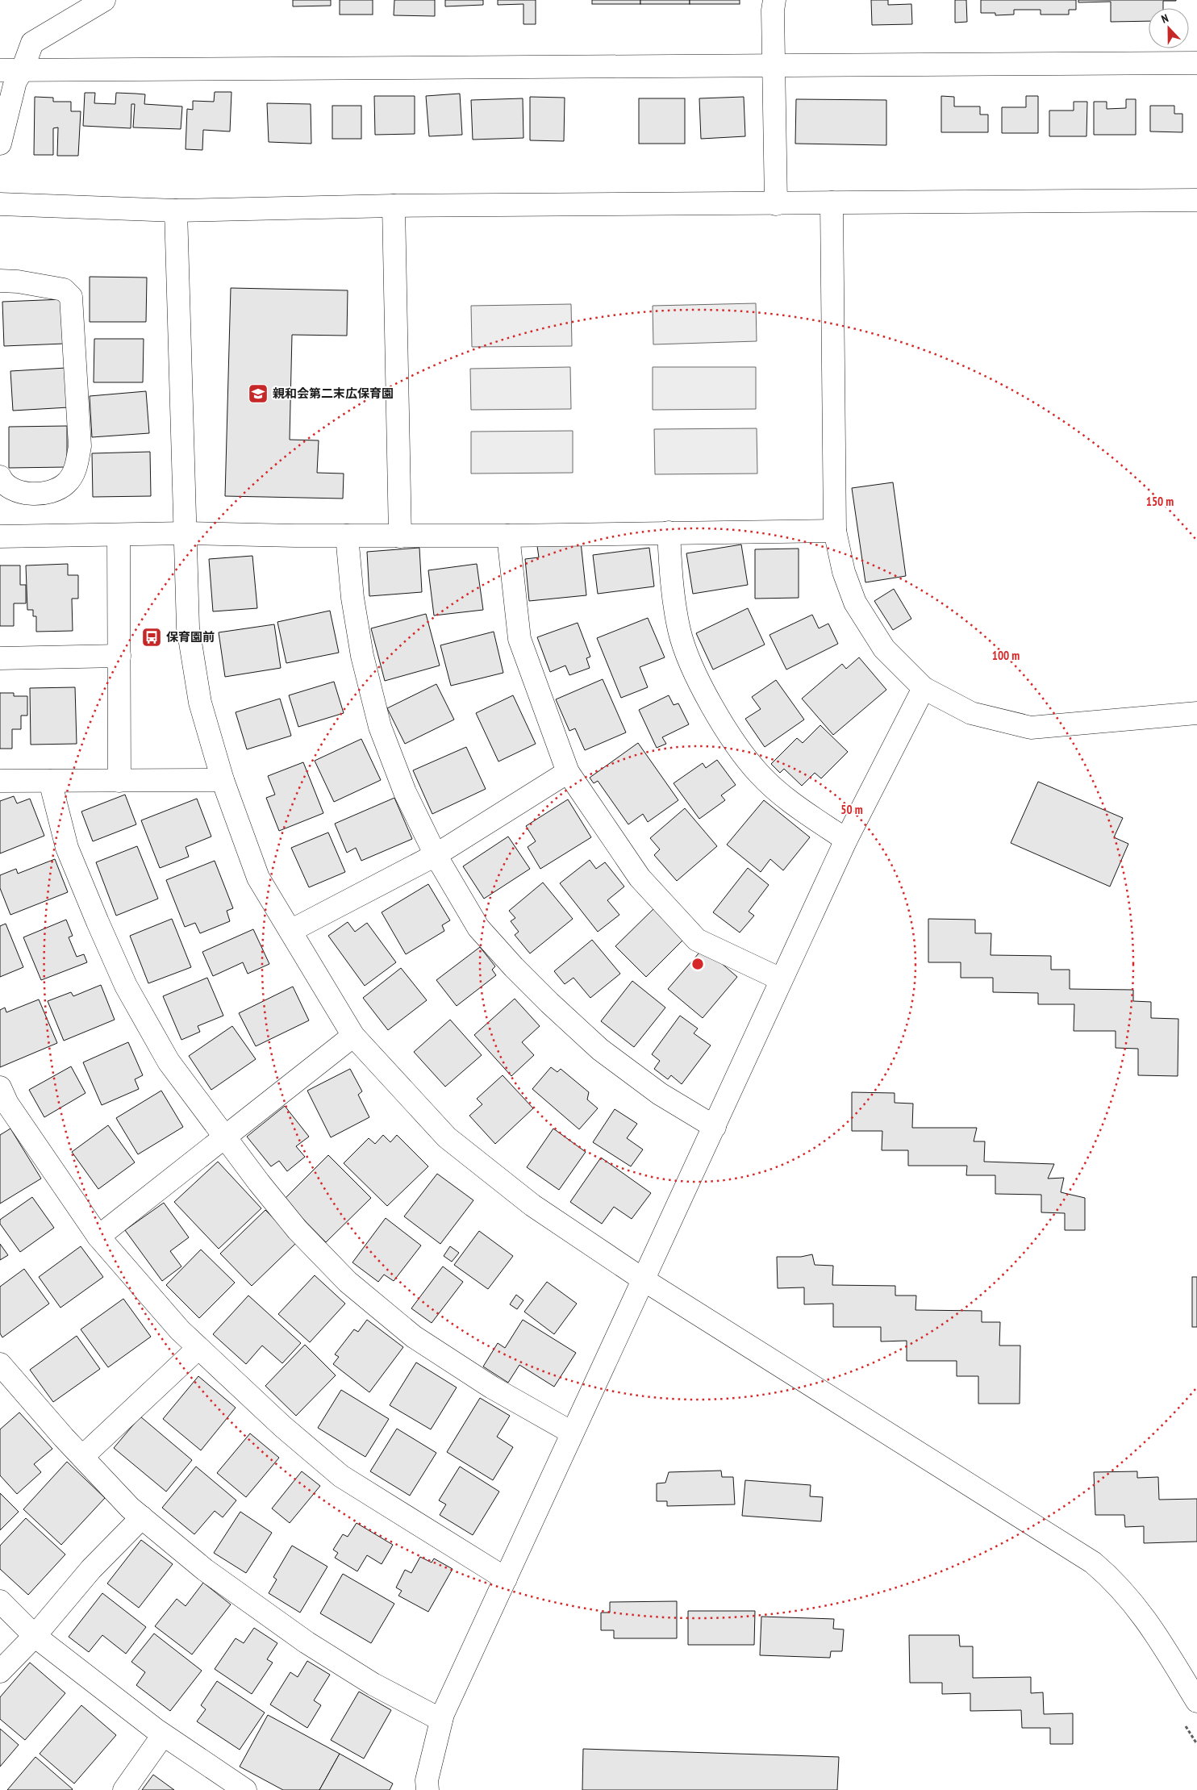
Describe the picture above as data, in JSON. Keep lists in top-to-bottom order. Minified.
{"places":{"school or university":["親和会第二末広保育園"],"bus stop":["保育園前"]},"north":"top","rings":["150 m","100 m","50 m"]}
